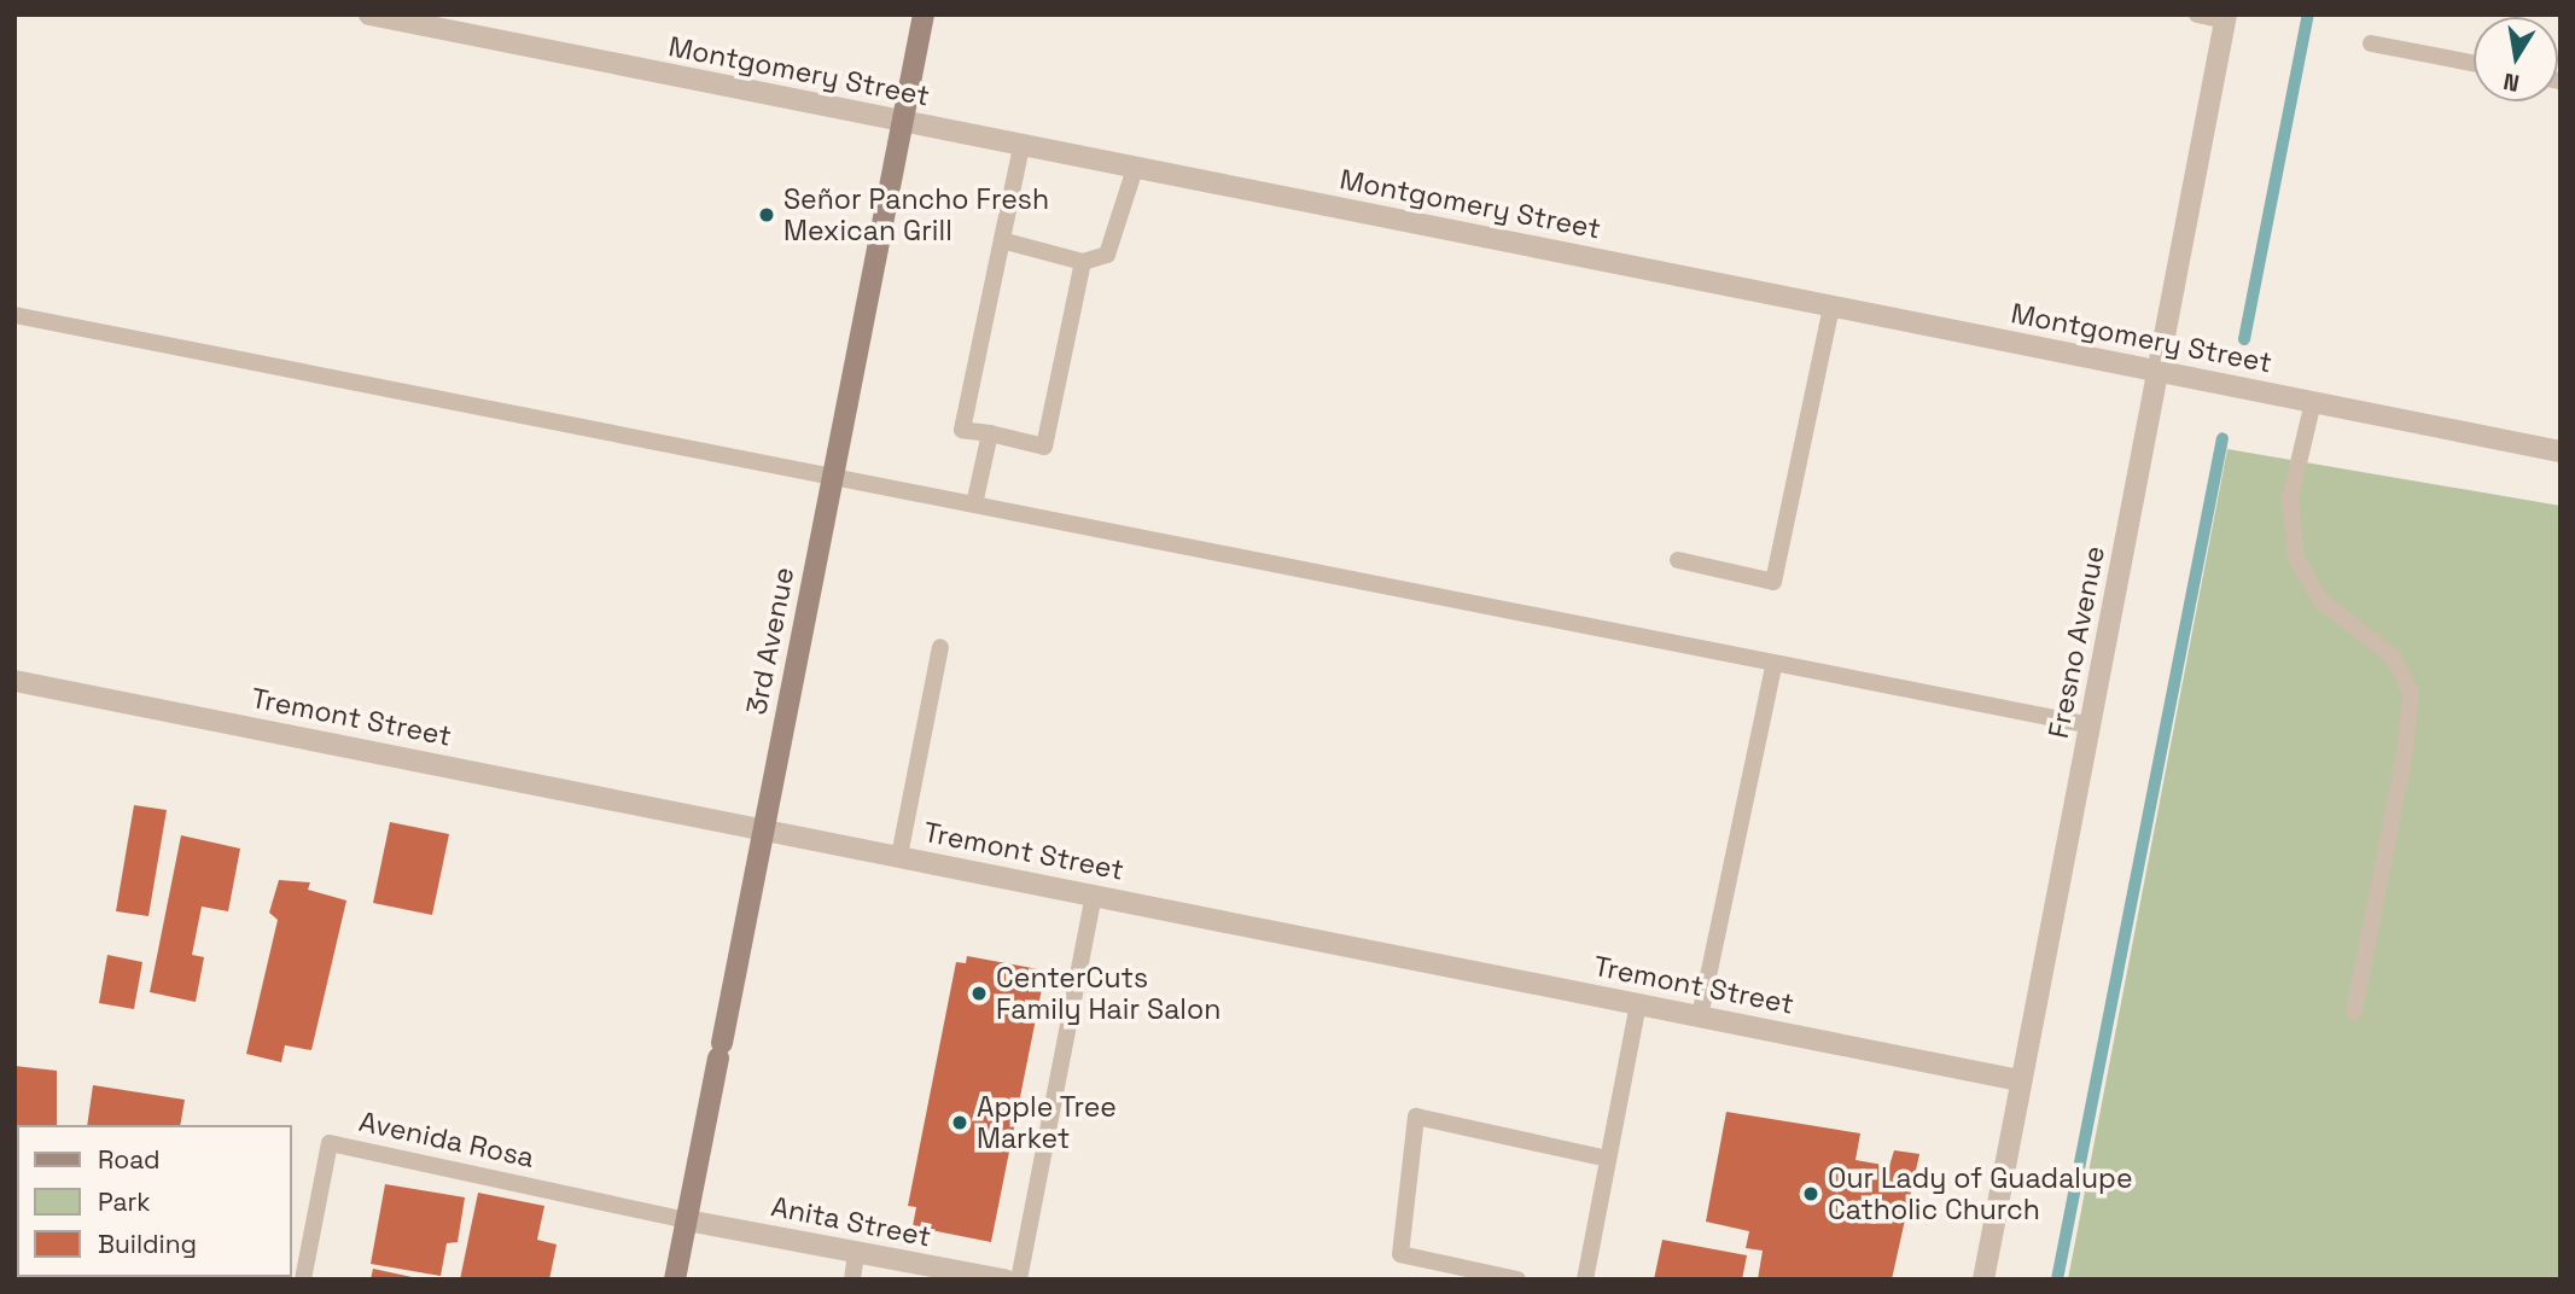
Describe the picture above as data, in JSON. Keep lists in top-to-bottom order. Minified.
{"streets":{"main road":["3rd Avenue"],"street":["Montgomery Street","Fresno Avenue","Tremont Street","Anita Street"],"lane":["Avenida Rosa"]},"crossings":[["Montgomery Street","3rd Avenue"],["Montgomery Street","Fresno Avenue"],["3rd Avenue","Tremont Street"],["3rd Avenue","Avenida Rosa"],["3rd Avenue","Anita Street"],["Fresno Avenue","Tremont Street"],["Avenida Rosa","Anita Street"]],"places":["Señor Pancho Fresh Mexican Grill","CenterCuts Family Hair Salon","Apple Tree Market","Our Lady of Guadalupe Catholic Church"],"legend":["Road","Park","Building"],"north":"bottom"}
